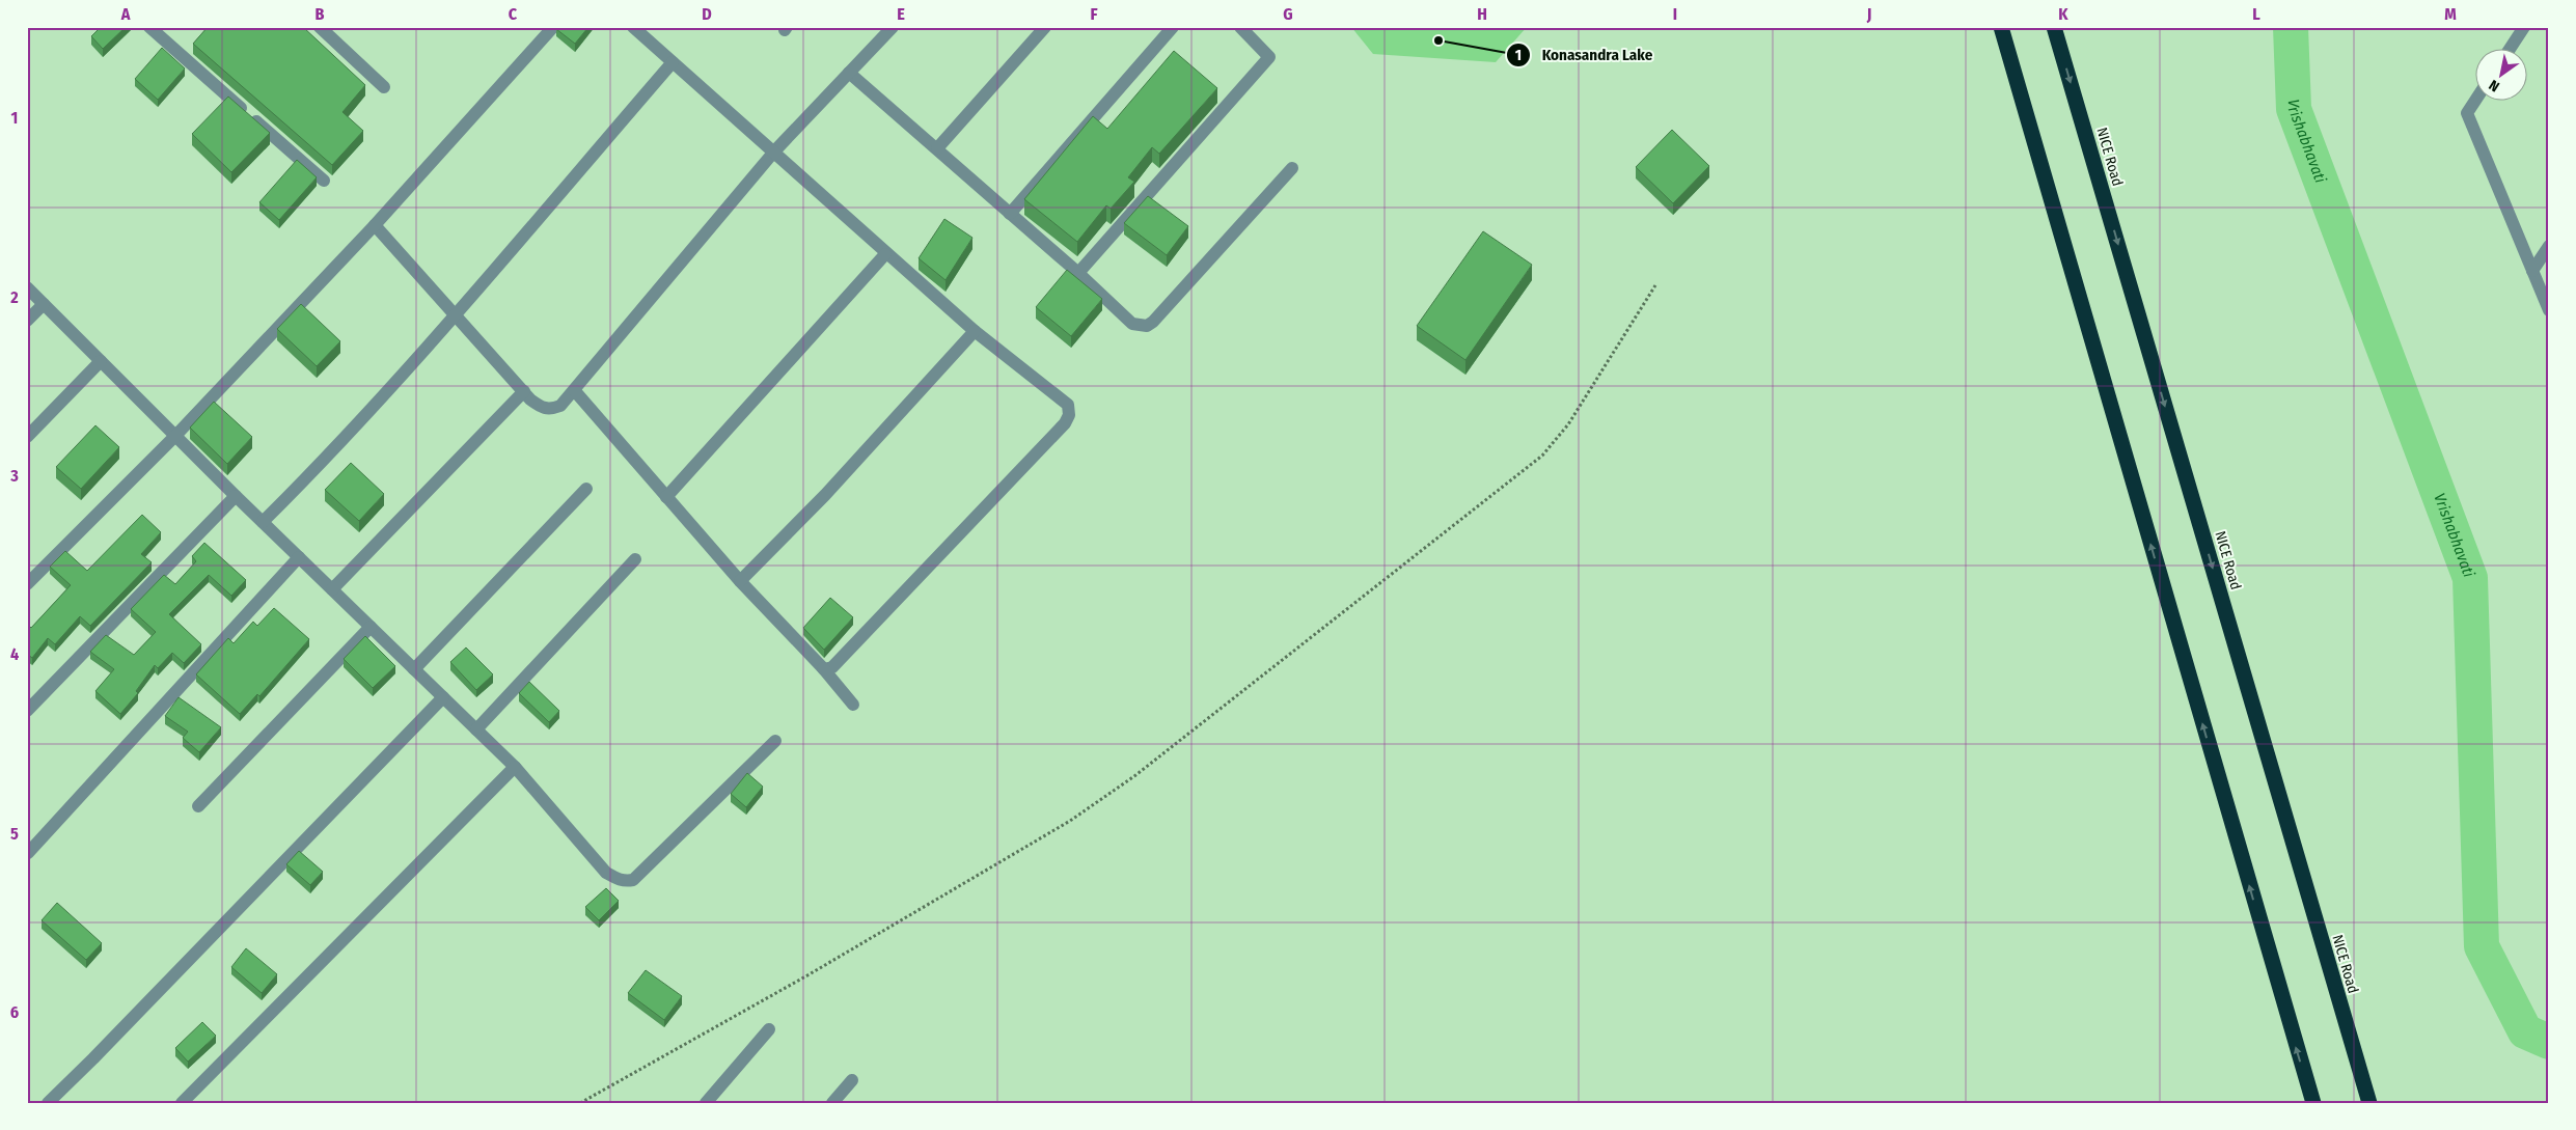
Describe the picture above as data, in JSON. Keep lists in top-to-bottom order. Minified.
{"streets":{"highway":["NICE Road"]},"water":["Vrishabhavati"],"places":["Konasandra Lake"],"north":"bottom left","grid":{"columns":["A","B","C","D","E","F","G","H","I","J","K","L","M"],"rows":["1","2","3","4","5","6"]}}
